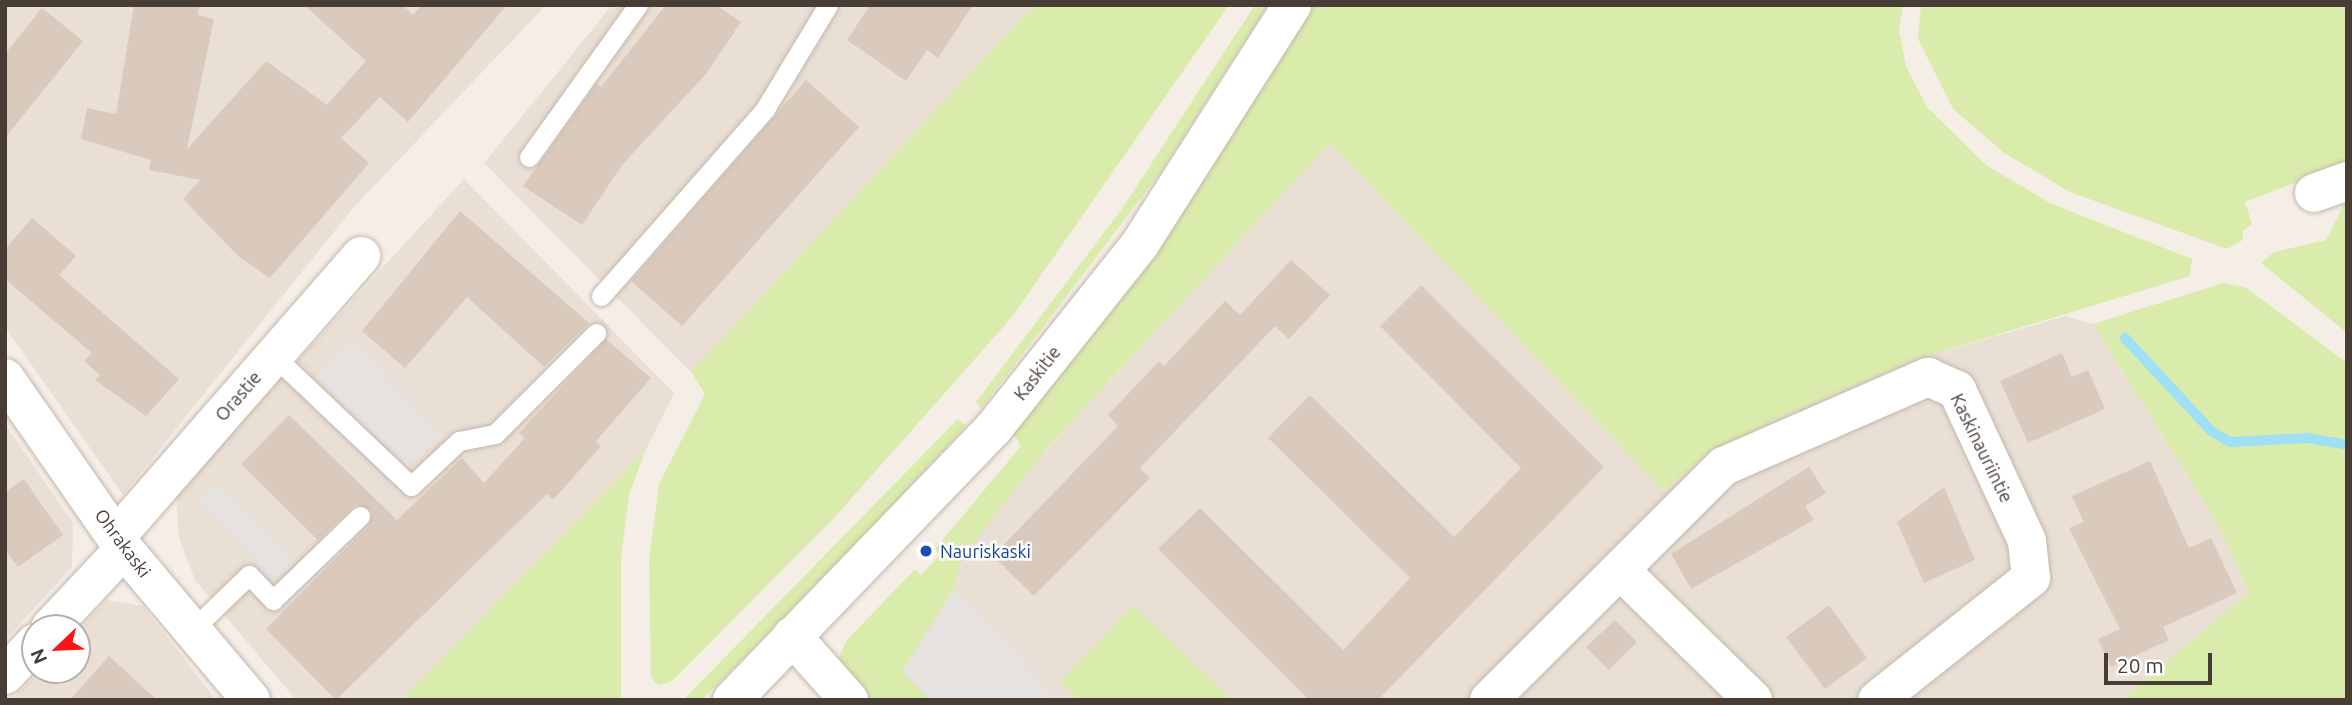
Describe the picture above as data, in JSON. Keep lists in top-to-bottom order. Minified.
{"streets":{"street":["Kaskitie","Orastie","Kaskinauriintie","Ohrakaski"]},"crossings":[["Orastie","Ohrakaski"]],"places":["Nauriskaski"],"scale_bar":"20 m","north":"bottom left"}
